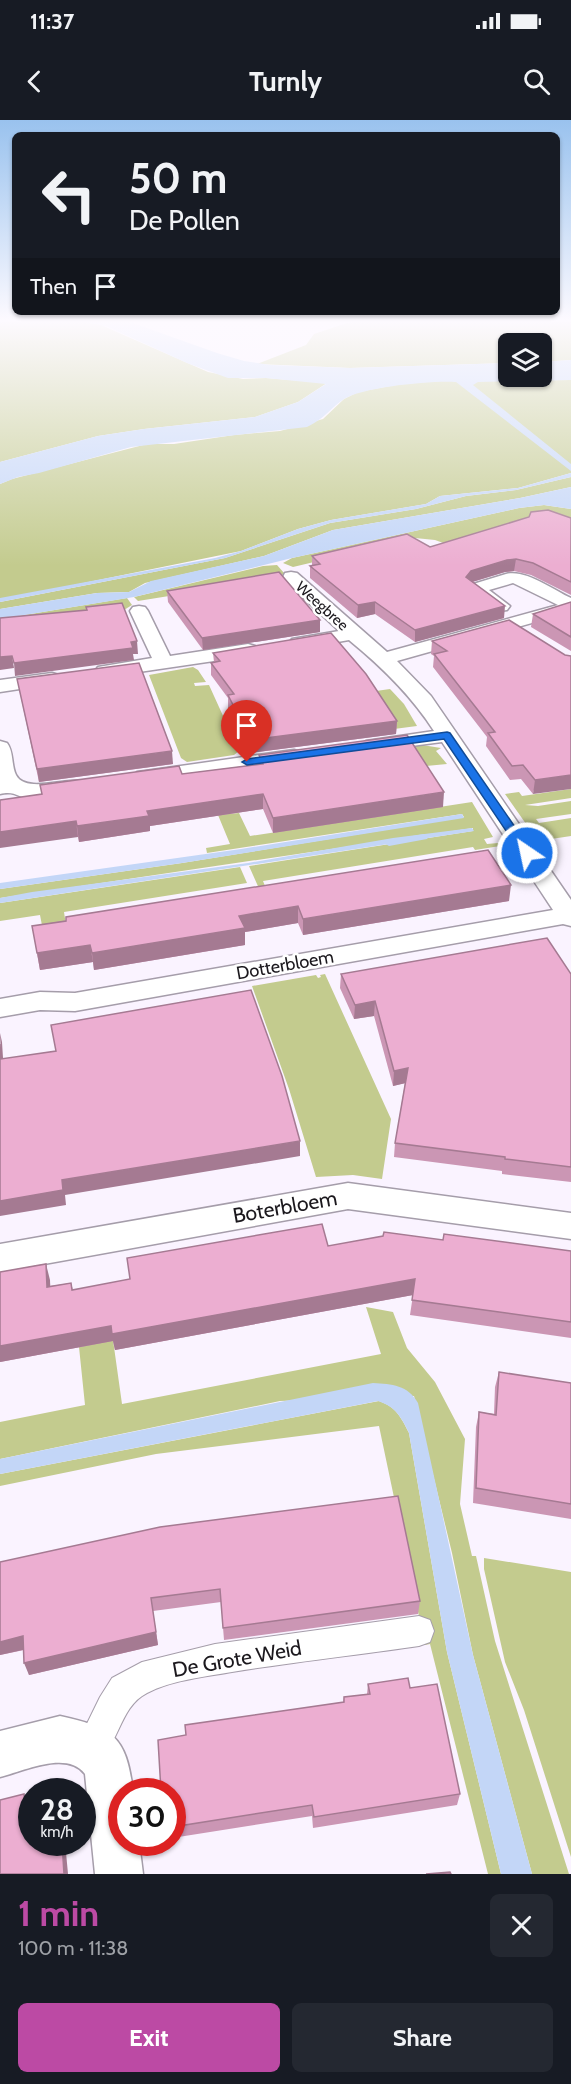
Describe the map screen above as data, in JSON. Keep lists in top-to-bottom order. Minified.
{"streets":{"street":["Weegbree","Dotterbloem","Boterbloem","De Grote Weid"]},"crossings":[["Weegbree","Dotterbloem"]],"page":{"status":"11:37","header":"Turnly","turn":["50 m","De Pollen"],"then":"Then","speed":"28 km/h","limit":"30","heading":["1 min","100 m · 11:38"],"buttons":["Exit","Share"]}}
